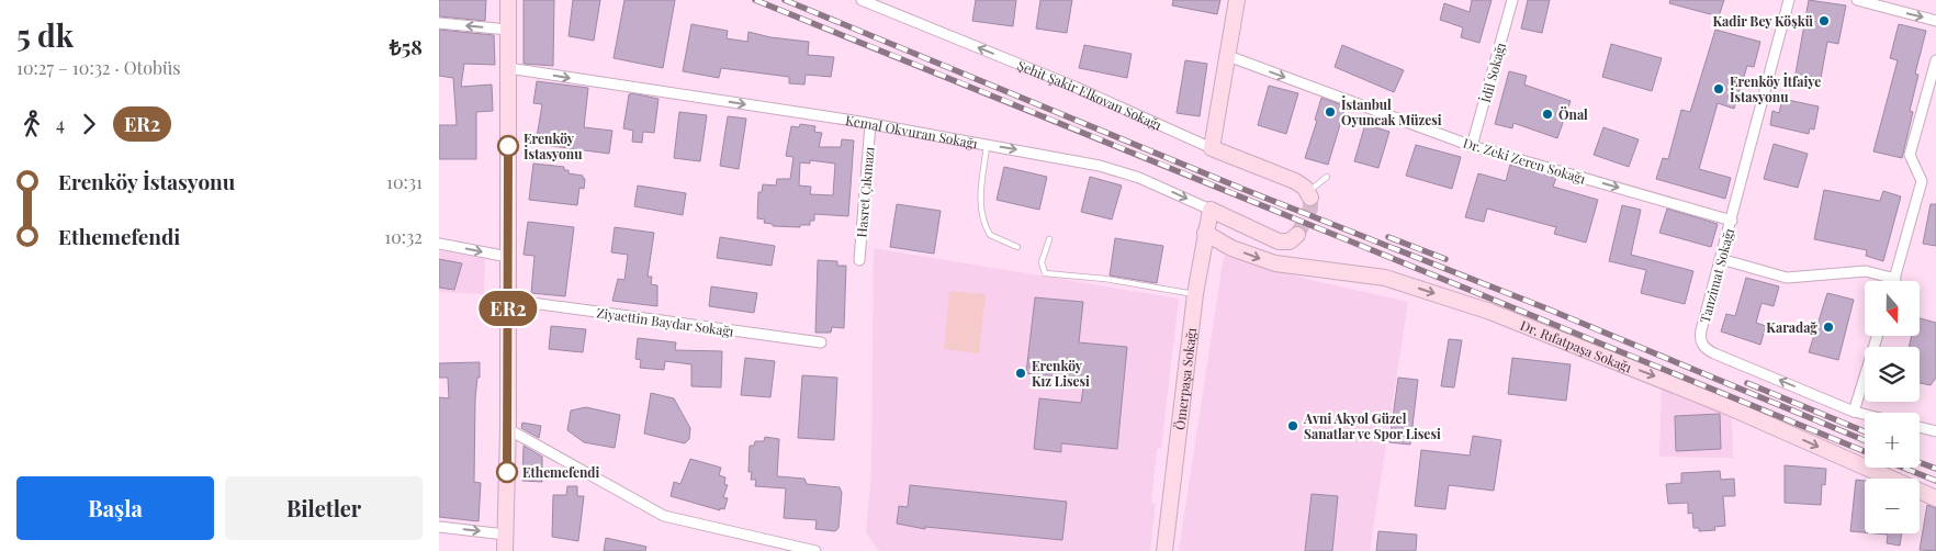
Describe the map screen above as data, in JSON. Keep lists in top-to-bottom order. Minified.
{"streets":{"street":["İdil Sokağı","Şehit Şakir Elkovan Sokağı","Kemal Okvuran Sokağı","Dr. Zeki Zeren Sokağı","Hasret Çıkmazı","Tanzimat Sokağı","Ziyaettin Baydar Sokağı","Dr. Rıfatpaşa Sokağı","Ömerpaşa Sokağı"]},"crossings":[["İdil Sokağı","Dr. Zeki Zeren Sokağı"],["Kemal Okvuran Sokağı","Hasret Çıkmazı"],["Kemal Okvuran Sokağı","Ömerpaşa Sokağı"],["Dr. Zeki Zeren Sokağı","Tanzimat Sokağı"],["Dr. Rıfatpaşa Sokağı","Ömerpaşa Sokağı"]],"one_way":["Şehit Şakir Elkovan Sokağı","Kemal Okvuran Sokağı","Dr. Zeki Zeren Sokağı","Dr. Rıfatpaşa Sokağı"],"places":["Kadir Bey Köşkü","Erenköy İtfaiye İstasyonu","İstanbul Oyuncak Müzesi","Önal","Erenköy İstasyonu","Karadağ","Erenköy Kız Lisesi","Avni Akyol Güzel Sanatlar ve Spor Lisesi","Ethemefendi"],"lines":["bus line ER2"],"north":"bottom","page":{"heading":["5 dk","10:27 – 10:32 · Otobüs","₺58"],"on_map":"ER2","legs":["4","ER2"],"list":[{"name":"Erenköy İstasyonu","value":"10:31"},{"name":"Ethemefendi","value":"10:32"}],"map_buttons":["+","−"],"buttons":["Başla","Biletler"]}}
